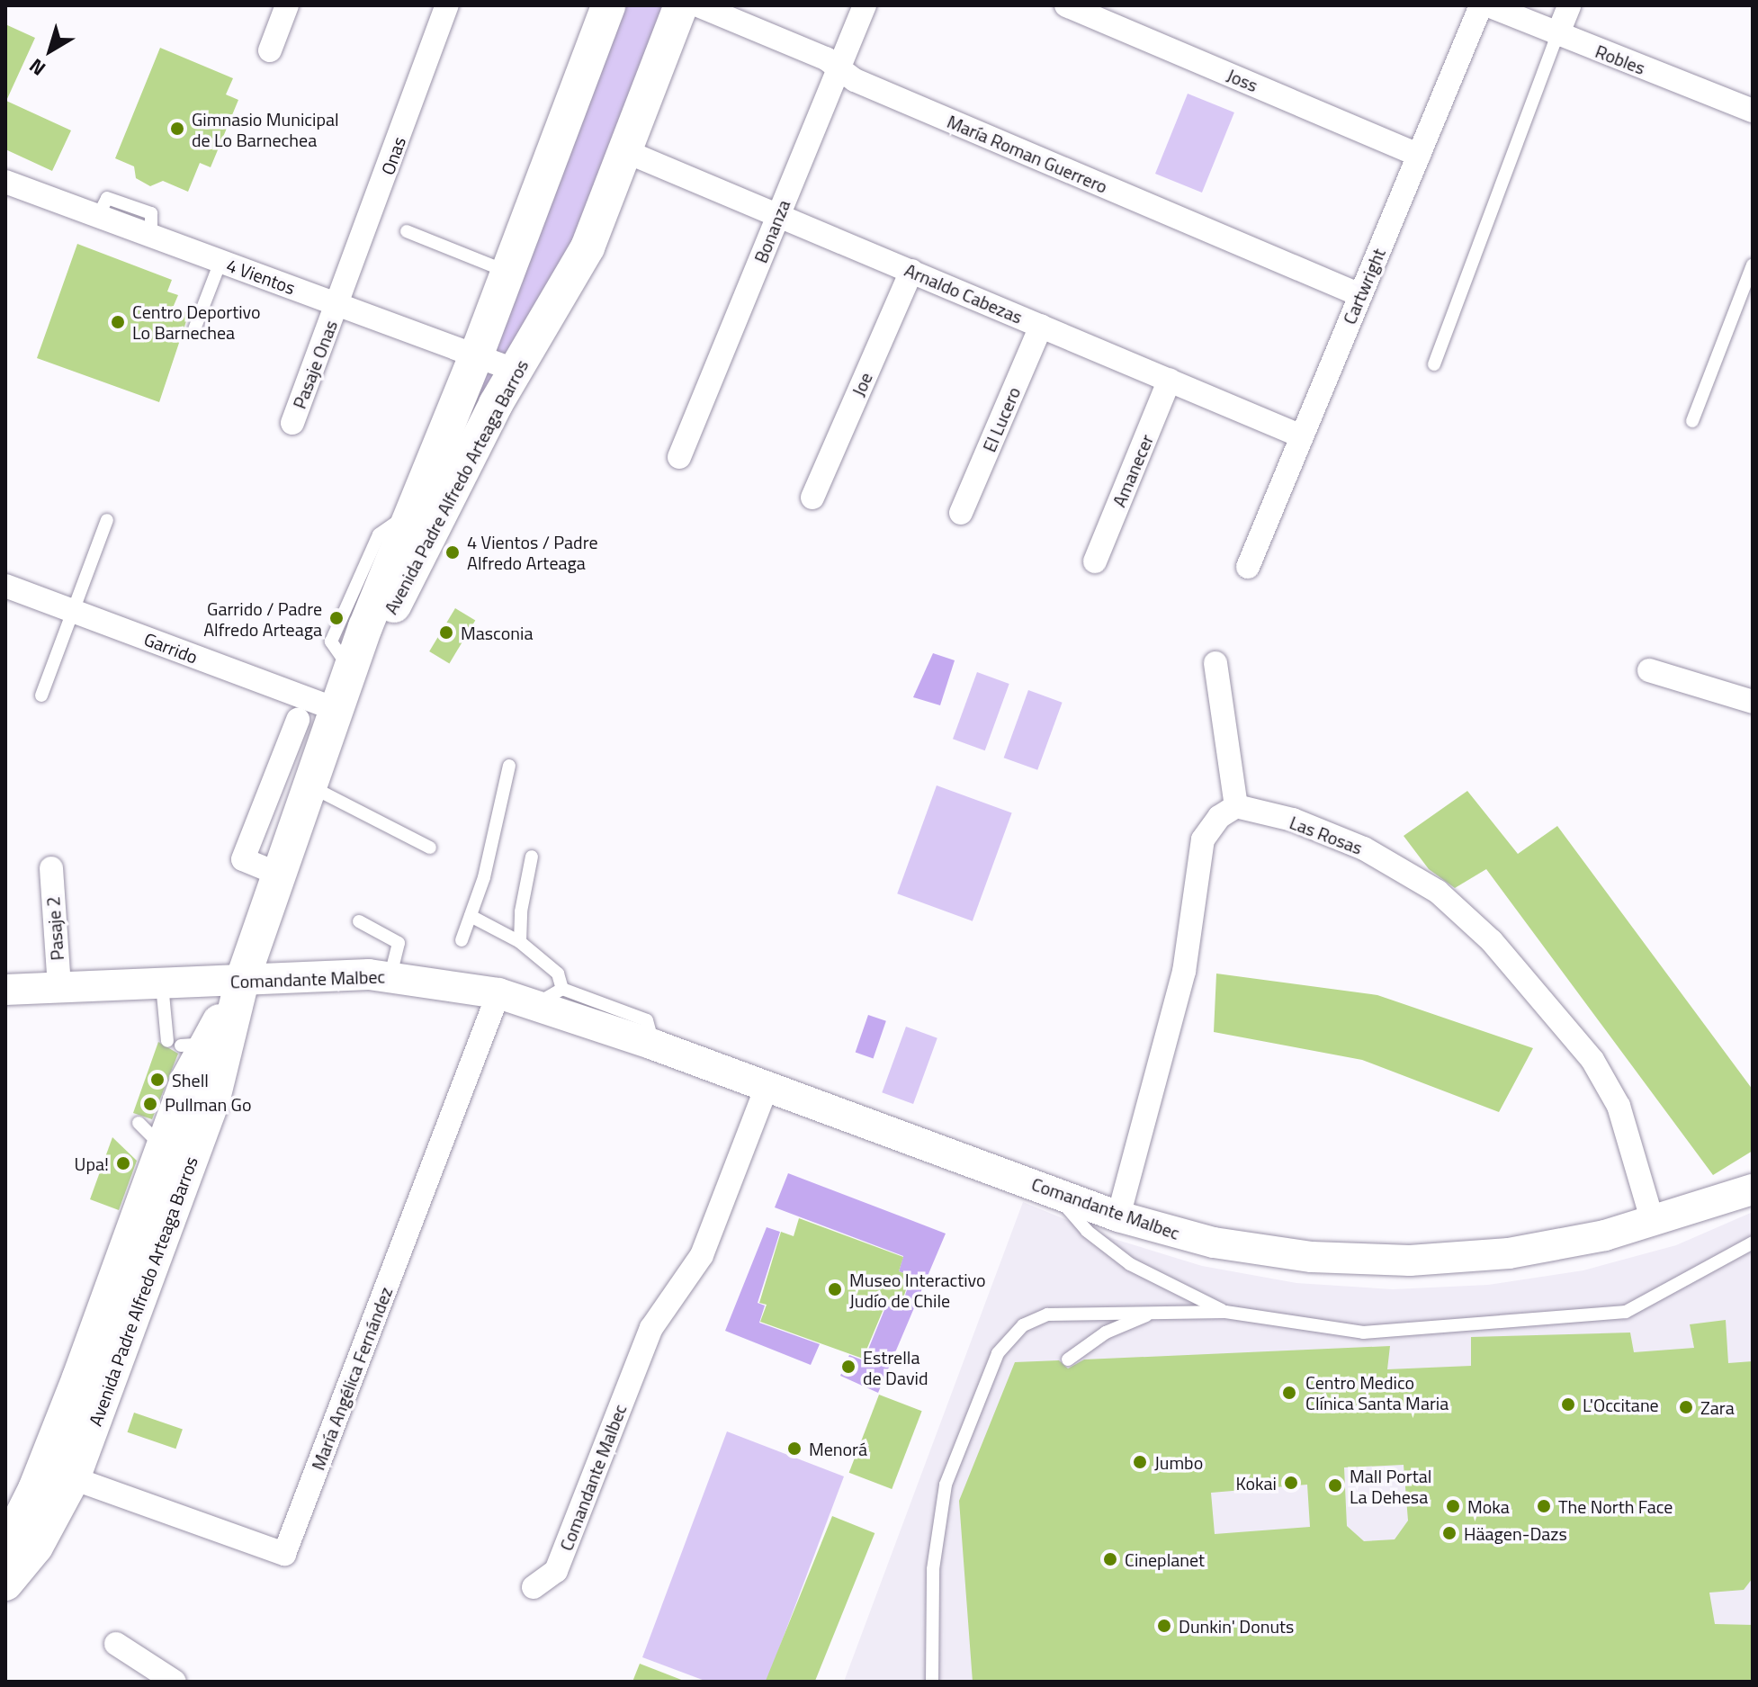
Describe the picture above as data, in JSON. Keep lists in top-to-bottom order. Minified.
{"streets":{"main road":["Avenida Padre Alfredo Arteaga Barros"],"street":["Robles","Joss","María Roman Guerrero","Onas","Bonanza","4 Vientos","Cartwright","Arnaldo Cabezas","Pasaje Onas","Joe","El Lucero","Amanecer","Garrido","Las Rosas","Pasaje 2","Comandante Malbec","María Angélica Fernández"]},"crossings":[["Joss","Cartwright"],["María Roman Guerrero","Bonanza"],["María Roman Guerrero","Cartwright"],["Onas","4 Vientos"],["Onas","Pasaje Onas"],["Bonanza","Arnaldo Cabezas"],["4 Vientos","Pasaje Onas"],["4 Vientos","Avenida Padre Alfredo Arteaga Barros"],["Cartwright","Arnaldo Cabezas"],["Arnaldo Cabezas","Joe"],["Arnaldo Cabezas","El Lucero"],["Arnaldo Cabezas","Amanecer"],["Arnaldo Cabezas","Avenida Padre Alfredo Arteaga Barros"],["Avenida Padre Alfredo Arteaga Barros","Garrido"],["Avenida Padre Alfredo Arteaga Barros","Comandante Malbec"],["Avenida Padre Alfredo Arteaga Barros","María Angélica Fernández"],["Las Rosas","Comandante Malbec"],["Pasaje 2","Comandante Malbec"],["Comandante Malbec","María Angélica Fernández"]],"places":["Gimnasio Municipal de Lo Barnechea","Centro Deportivo Lo Barnechea","4 Vientos / Padre Alfredo Arteaga","Garrido / Padre Alfredo Arteaga","Masconia","Shell","Pullman Go","Upa!","Museo Interactivo Judío de Chile","Estrella de David","Centro Medico Clínica Santa Maria","L'Occitane","Zara","Menorá","Jumbo","Kokai","Mall Portal La Dehesa","Moka","The North Face","Häagen-Dazs","Cineplanet","Dunkin' Donuts"],"north":"bottom left"}
